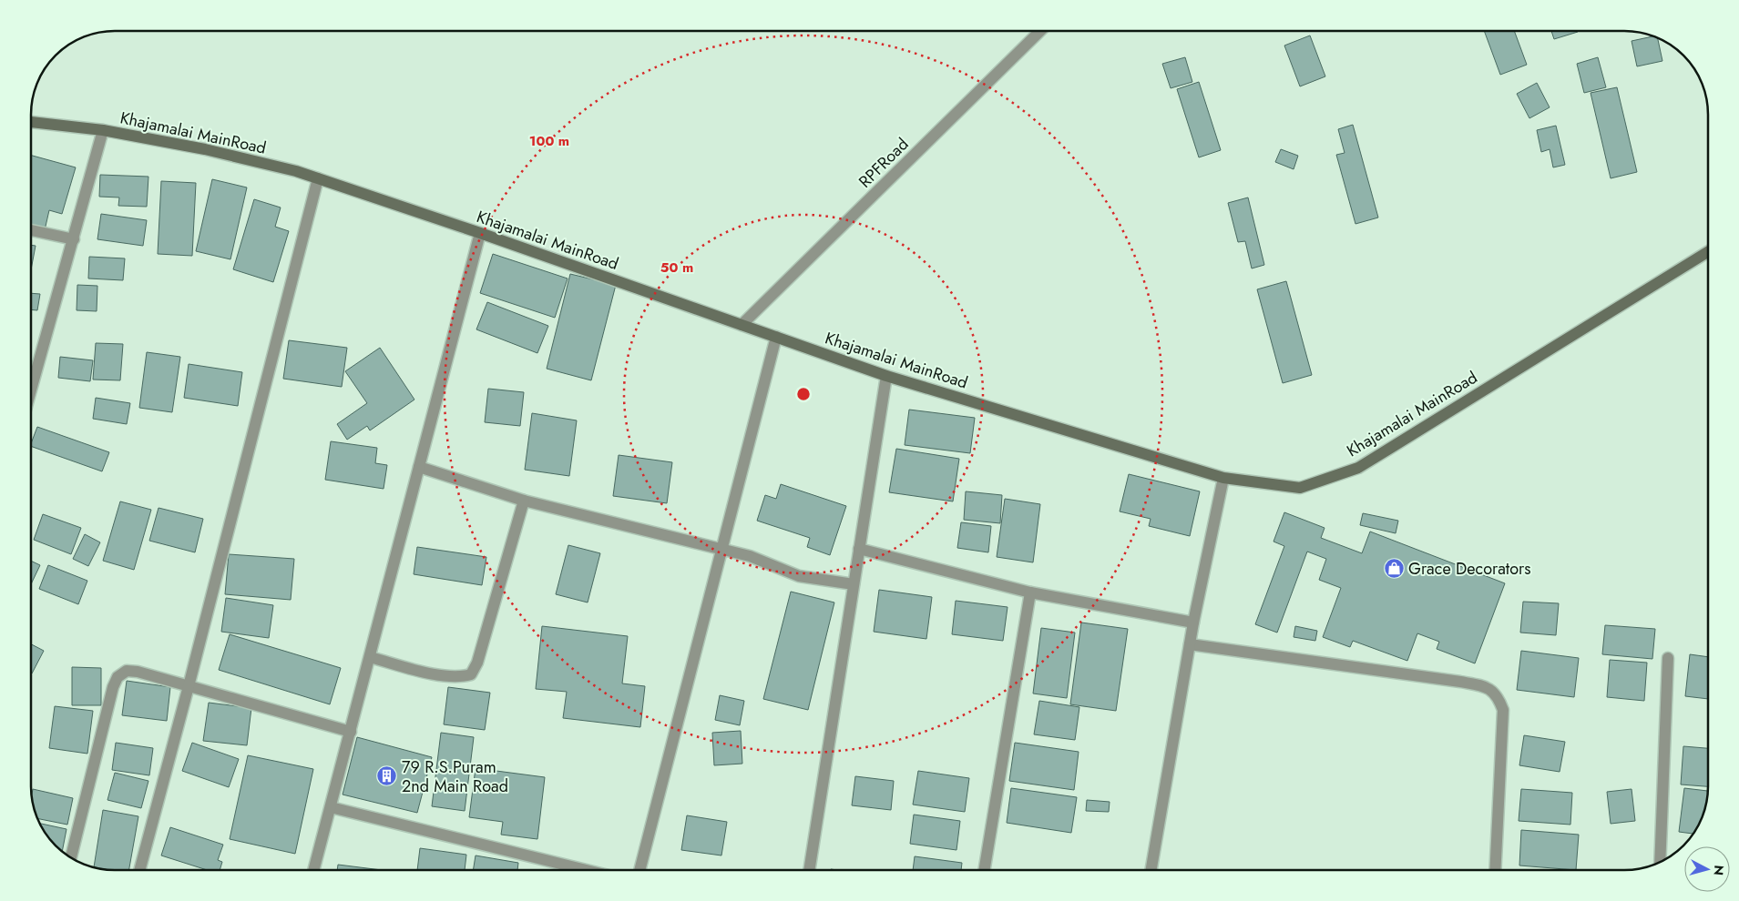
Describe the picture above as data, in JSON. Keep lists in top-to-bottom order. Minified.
{"streets":{"main road":["Khajamalai MainRoad"],"street":["RPFRoad"]},"crossings":[["Khajamalai MainRoad","RPFRoad"]],"places":{"shop":["Grace Decorators"],"building":["79 R.S.Puram 2nd Main Road"]},"north":"right","rings":["100 m","50 m"]}
